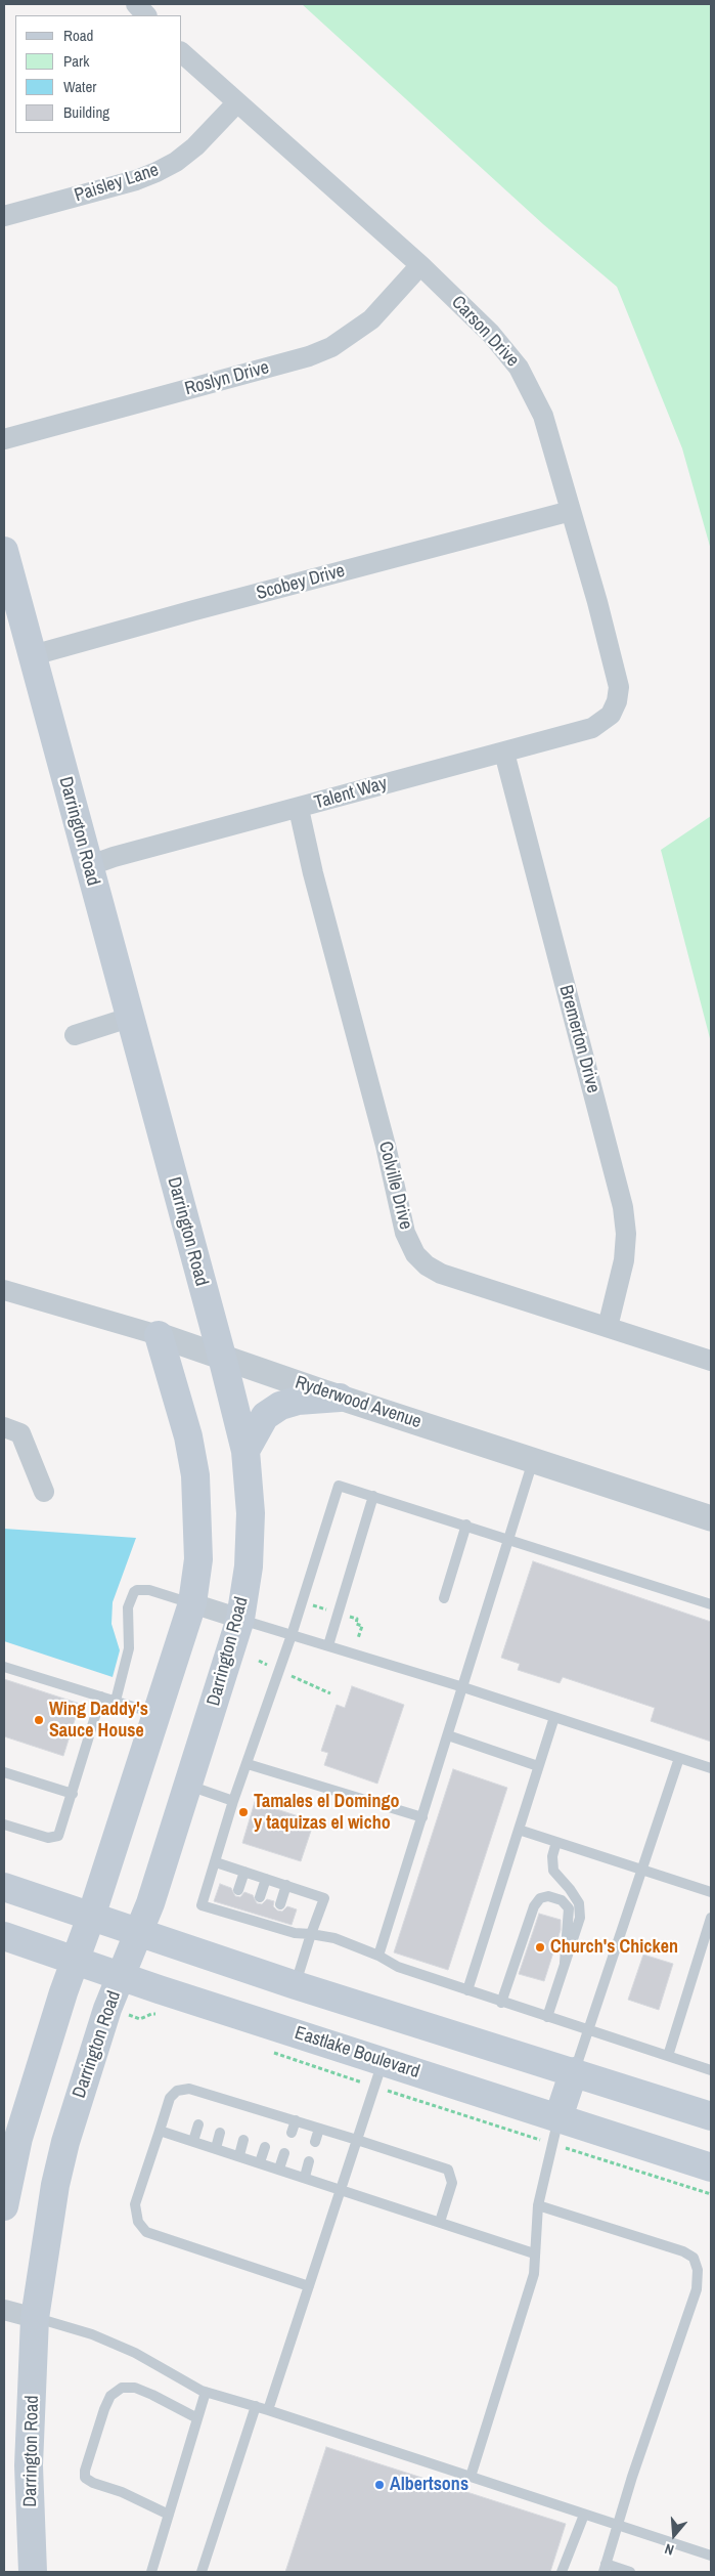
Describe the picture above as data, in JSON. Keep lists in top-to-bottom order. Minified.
{"streets":{"main road":["Darrington Road","Eastlake Boulevard"],"street":["Paisley Lane","Carson Drive","Roslyn Drive","Scobey Drive","Talent Way","Bremerton Drive","Colville Drive","Ryderwood Avenue"]},"crossings":[["Paisley Lane","Carson Drive"],["Carson Drive","Roslyn Drive"],["Carson Drive","Scobey Drive"],["Carson Drive","Talent Way"],["Scobey Drive","Darrington Road"],["Talent Way","Darrington Road"],["Talent Way","Bremerton Drive"],["Talent Way","Colville Drive"],["Darrington Road","Ryderwood Avenue"],["Darrington Road","Eastlake Boulevard"],["Bremerton Drive","Colville Drive"]],"places":["Wing Daddy's Sauce House","Tamales el Domingo y taquizas el wicho","Church's Chicken","Albertsons"],"legend":["Road","Park","Water","Building"],"north":"bottom"}
